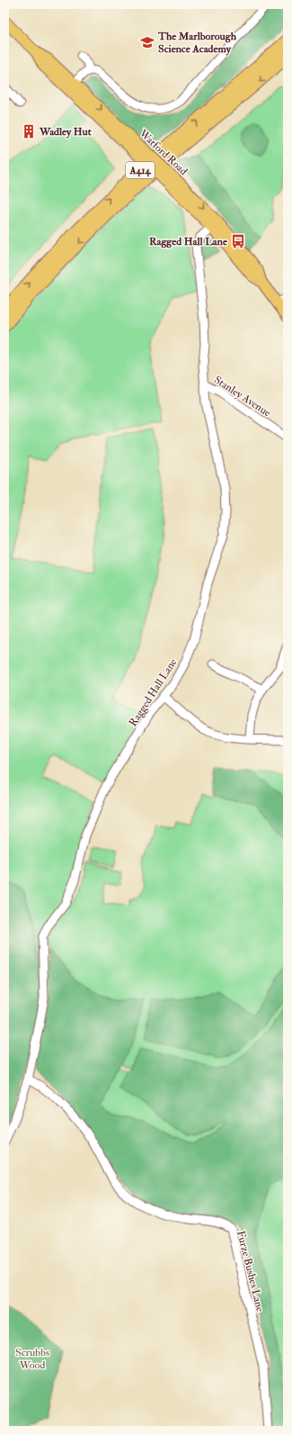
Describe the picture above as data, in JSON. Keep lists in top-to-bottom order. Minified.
{"streets":{"highway":["A414"],"main road":["Watford Road"],"street":["Stanley Avenue","Ragged Hall Lane","Furze Bushes Lane"]},"crossings":[["Watford Road","Ragged Hall Lane"],["Stanley Avenue","Ragged Hall Lane"],["Ragged Hall Lane","Furze Bushes Lane"]],"parks":["Scrubbs Wood"],"places":{"school or university":["The Marlborough Science Academy"],"building":["Wadley Hut"],"bus stop":["Ragged Hall Lane"]}}
